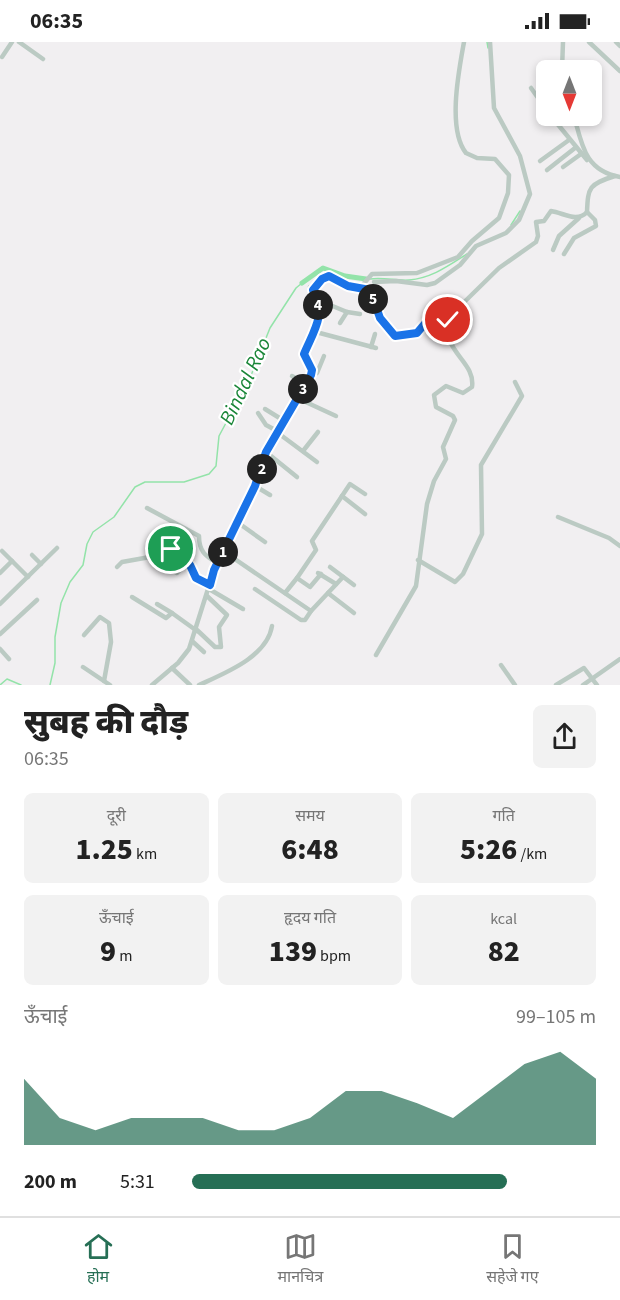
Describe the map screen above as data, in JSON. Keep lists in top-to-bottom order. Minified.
{"water":["Bindal Rao"],"north":"bottom","page":{"status":"06:35","pins":["5","4","3","2","1"],"heading":["सुबह की दौड़","06:35"],"stats":[["दूरी","1.25 km"],["समय","6:48"],["गति","5:26 /km"],["ऊँचाई","9 m"],["हृदय गति","139 bpm"],["kcal","82"]],"chart":["ऊँचाई","99–105 m"],"list":[{"name":"200 m","note":"5:31"}],"tabs":["होम","मानचित्र","सहेजे गए"]}}
